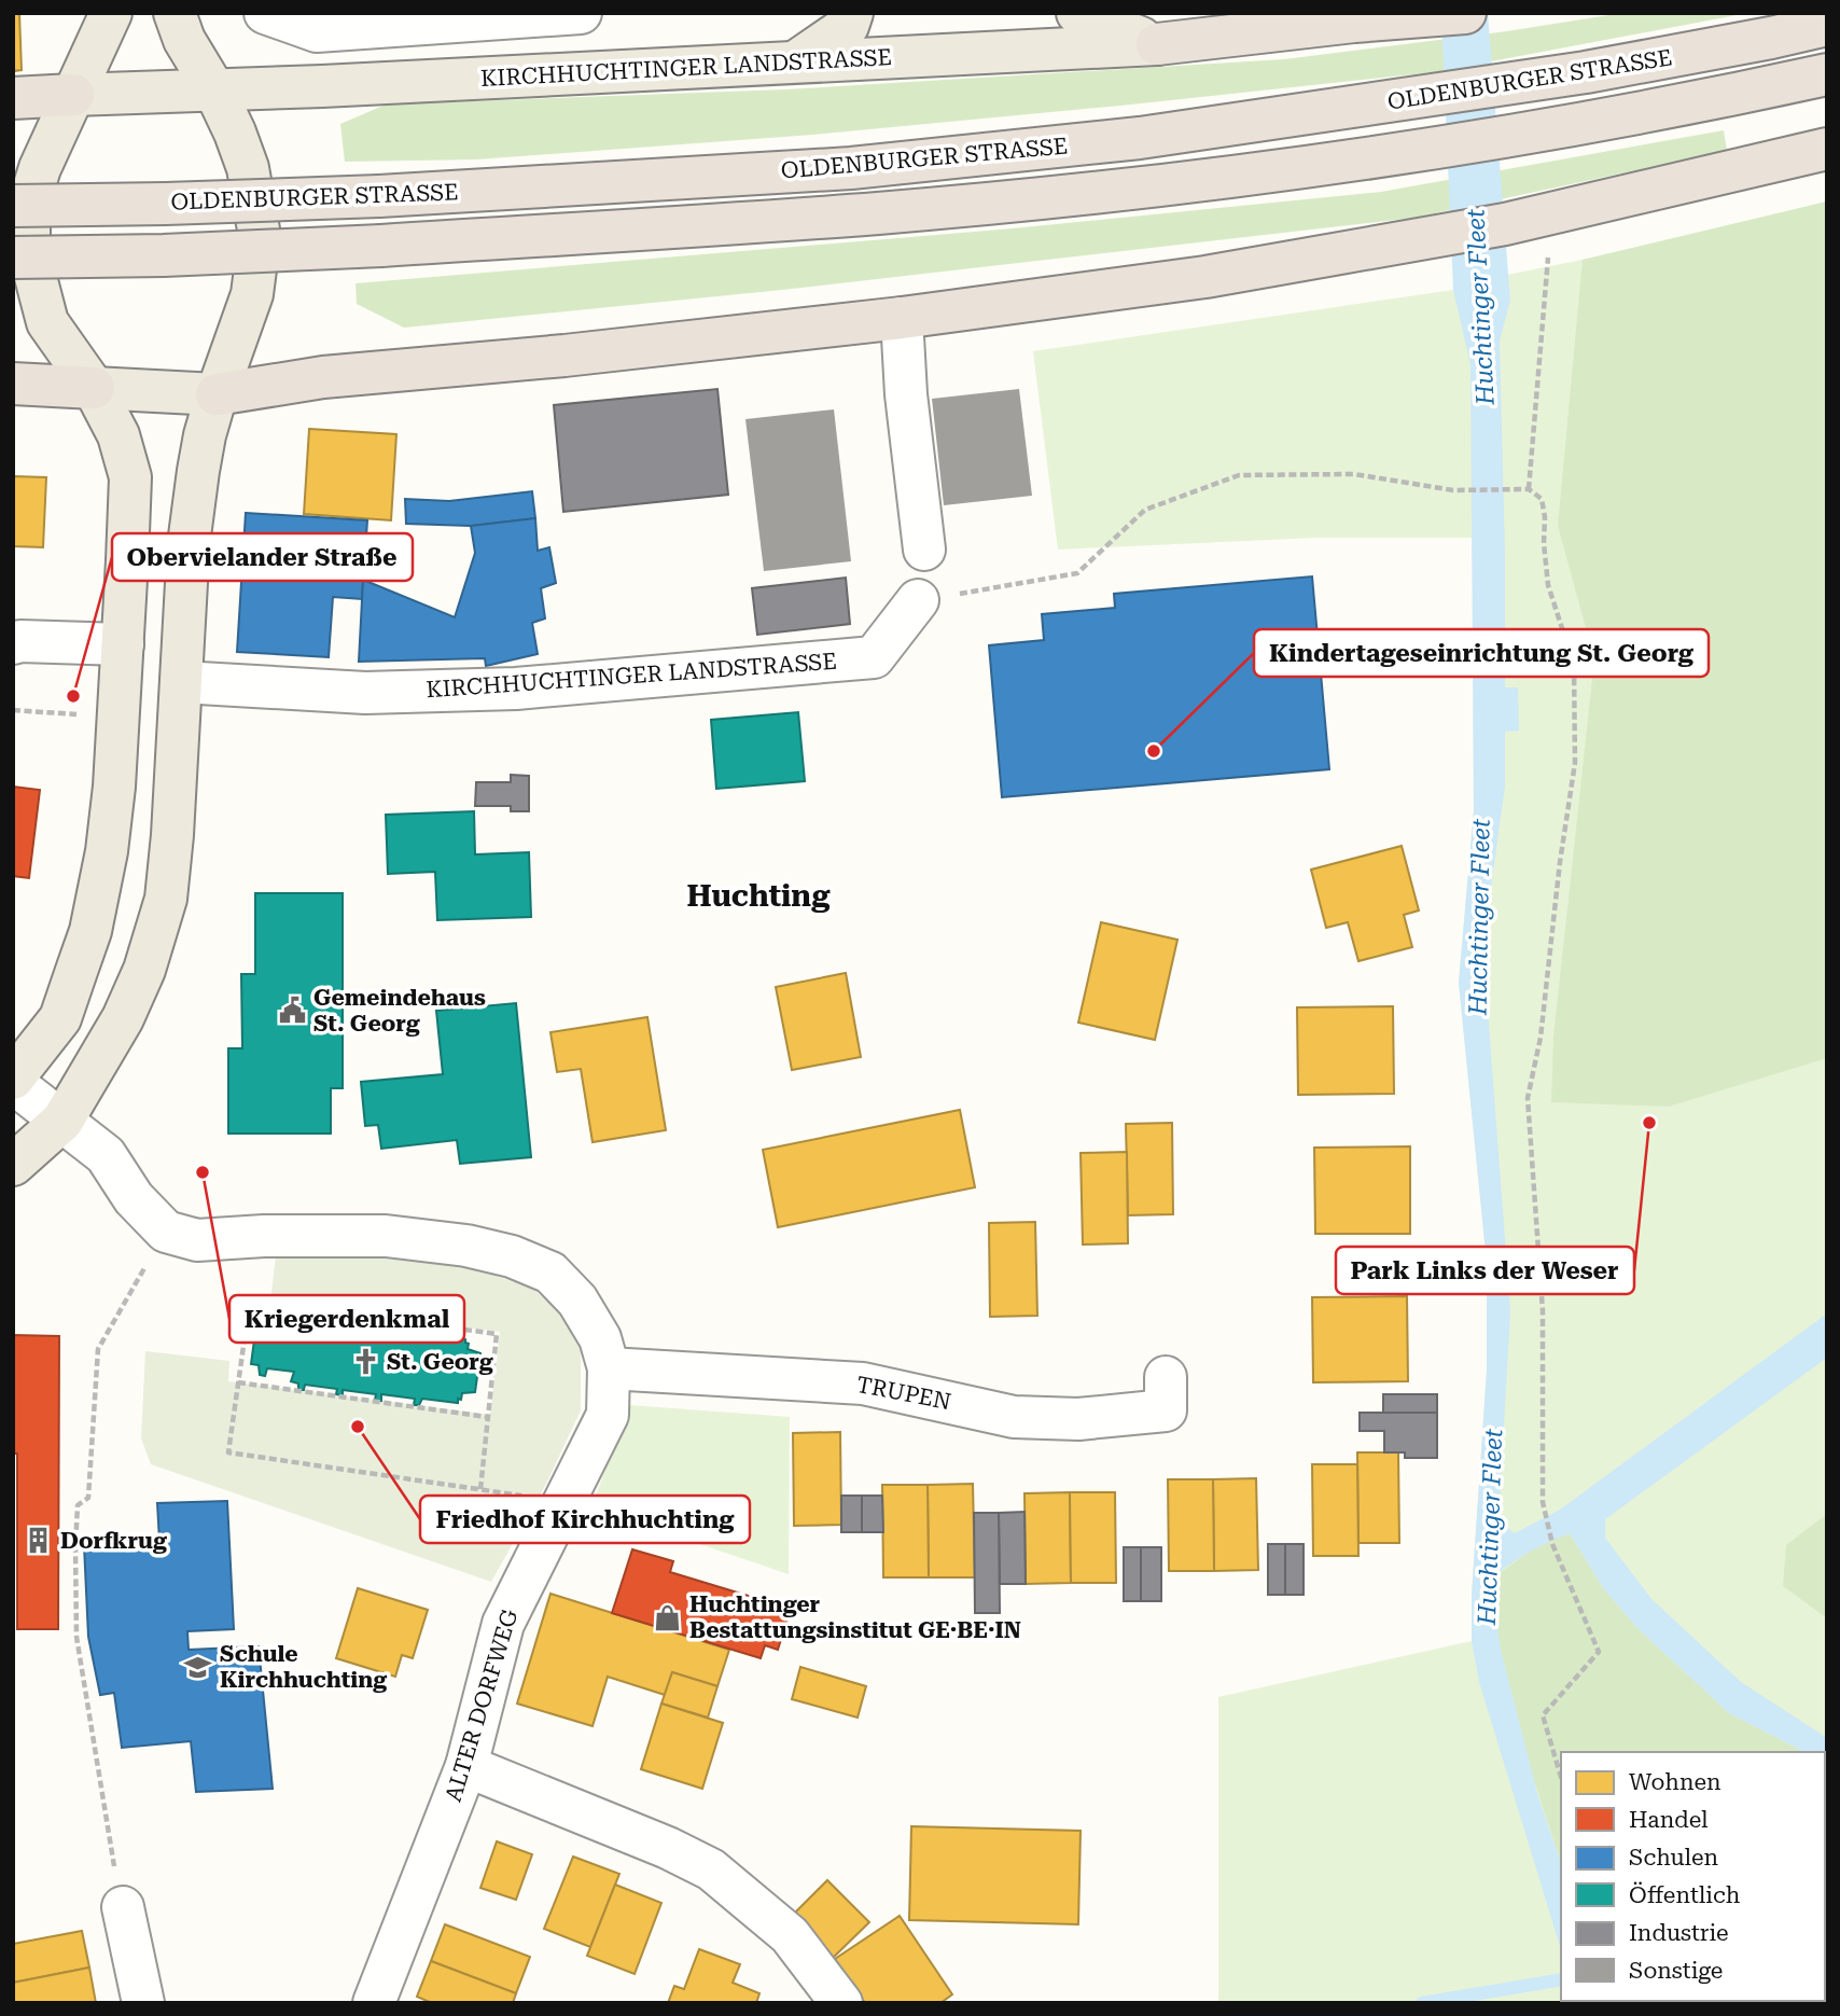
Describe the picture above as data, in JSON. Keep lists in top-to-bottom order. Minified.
{"streets":{"highway":["OLDENBURGER STRASSE"],"main road":["KIRCHHUCHTINGER LANDSTRASSE"],"street":["TRUPEN","ALTER DORFWEG"]},"crossings":[["TRUPEN","ALTER DORFWEG"]],"districts":["Huchting"],"water":["Huchtinger Fleet"],"places":{"other":["Obervielander Straße","Kindertageseinrichtung St. Georg","Park Links der Weser","Kriegerdenkmal","Friedhof Kirchhuchting"],"public building":["Gemeindehaus St. Georg"],"church":["St. Georg"],"building":["Dorfkrug"],"shop":["Huchtinger Bestattungsinstitut GE·BE·IN"],"school or university":["Schule Kirchhuchting"]},"legend":["Wohnen","Handel","Schulen","Öffentlich","Industrie","Sonstige"]}
